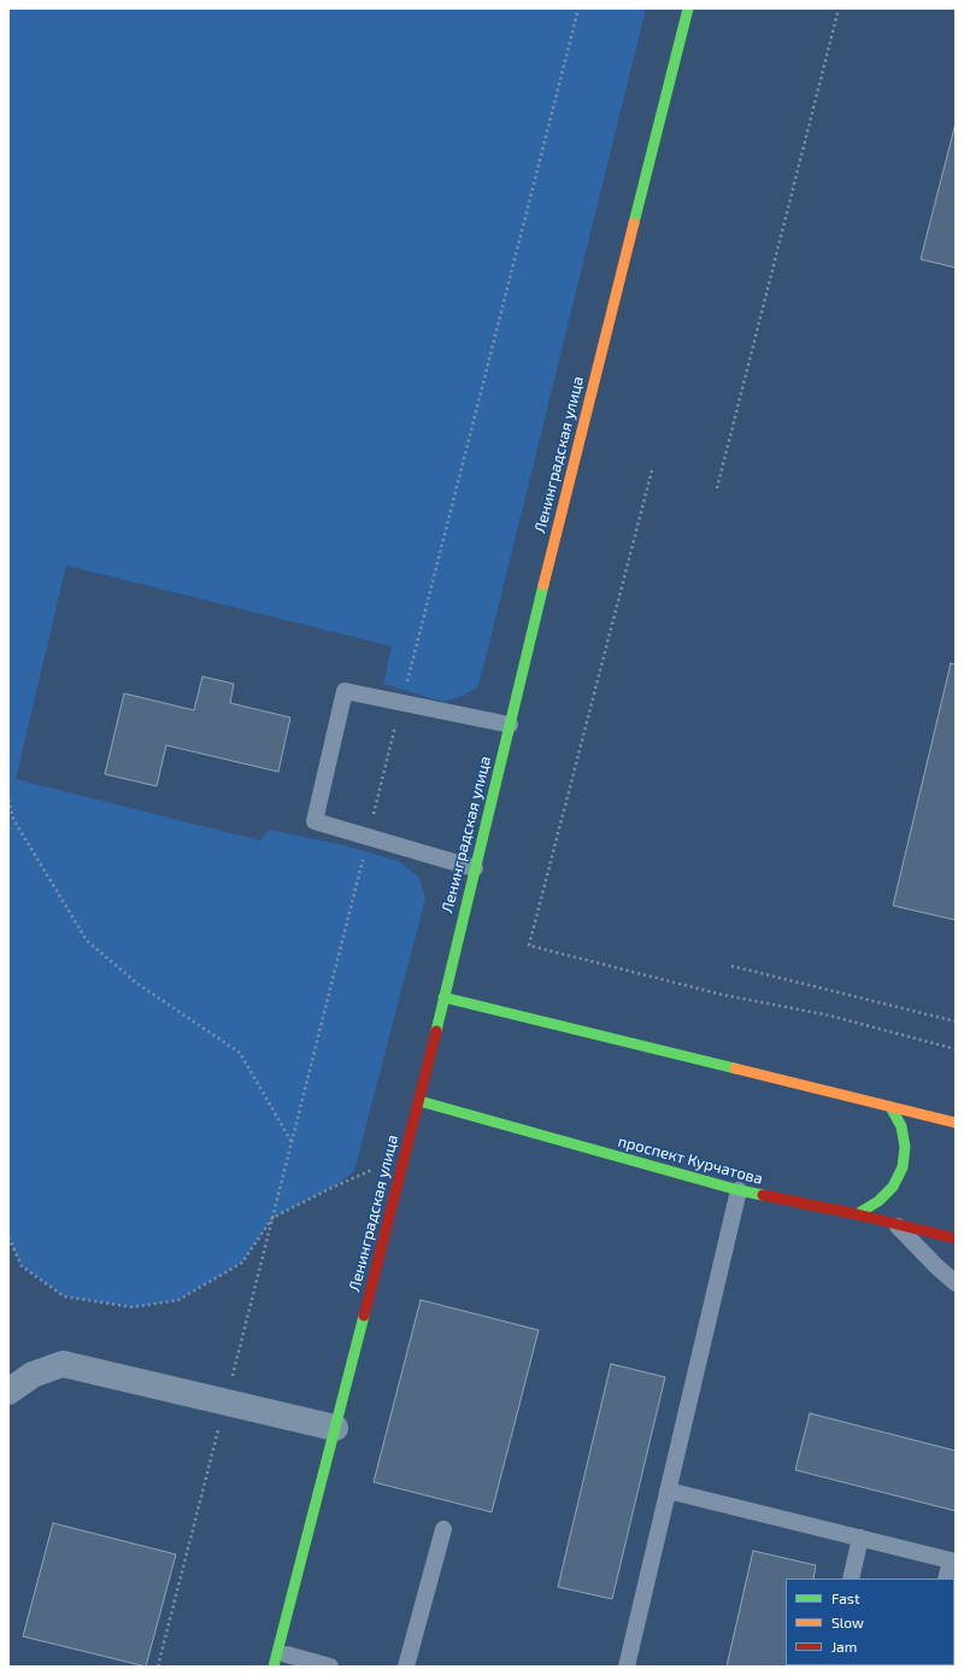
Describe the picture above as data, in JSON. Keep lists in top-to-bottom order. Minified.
{"streets":{"street":["Ленинградская улица","проспект Курчатова"]},"crossings":[["Ленинградская улица","проспект Курчатова"]],"legend":["Fast","Slow","Jam"]}
